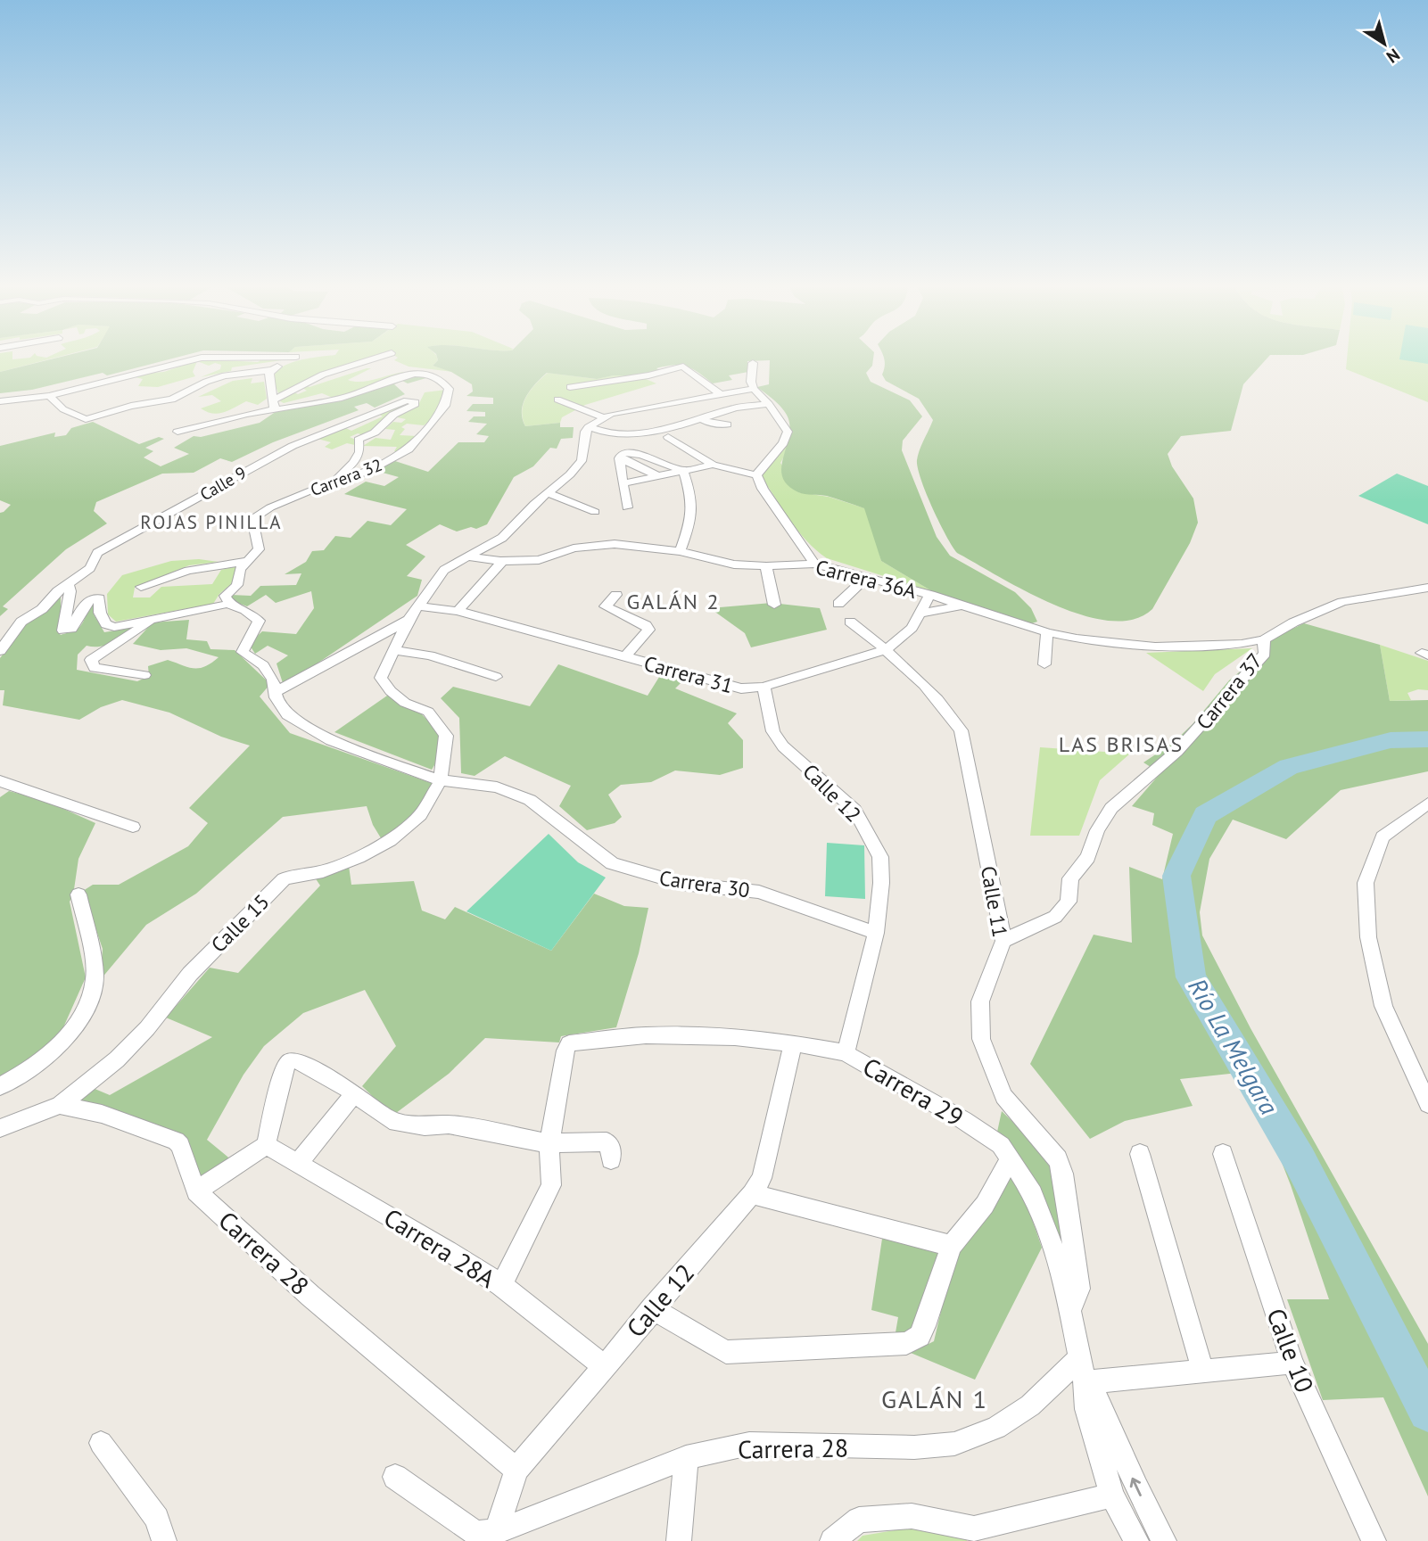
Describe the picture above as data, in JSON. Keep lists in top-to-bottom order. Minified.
{"streets":{"street":["Carrera 32","Calle 9","Carrera 36A","Carrera 31","Carrera 37","Calle 12","Carrera 30","Calle 11","Calle 15","Carrera 29","Carrera 28A","Carrera 28","Calle 10"]},"crossings":[["Carrera 32","Calle 9"],["Carrera 36A","Carrera 31"],["Carrera 36A","Carrera 37"],["Carrera 31","Calle 12"],["Carrera 31","Calle 11"],["Carrera 37","Calle 11"],["Calle 12","Carrera 30"],["Calle 12","Carrera 29"],["Calle 12","Carrera 28A"],["Calle 12","Carrera 28"],["Carrera 30","Calle 15"],["Calle 11","Carrera 29"],["Calle 15","Carrera 28"],["Carrera 29","Carrera 28"]],"districts":["ROJAS PINILLA","GALÁN 2","LAS BRISAS","GALÁN 1"],"water":["Río La Melgara"],"north":"bottom right"}
